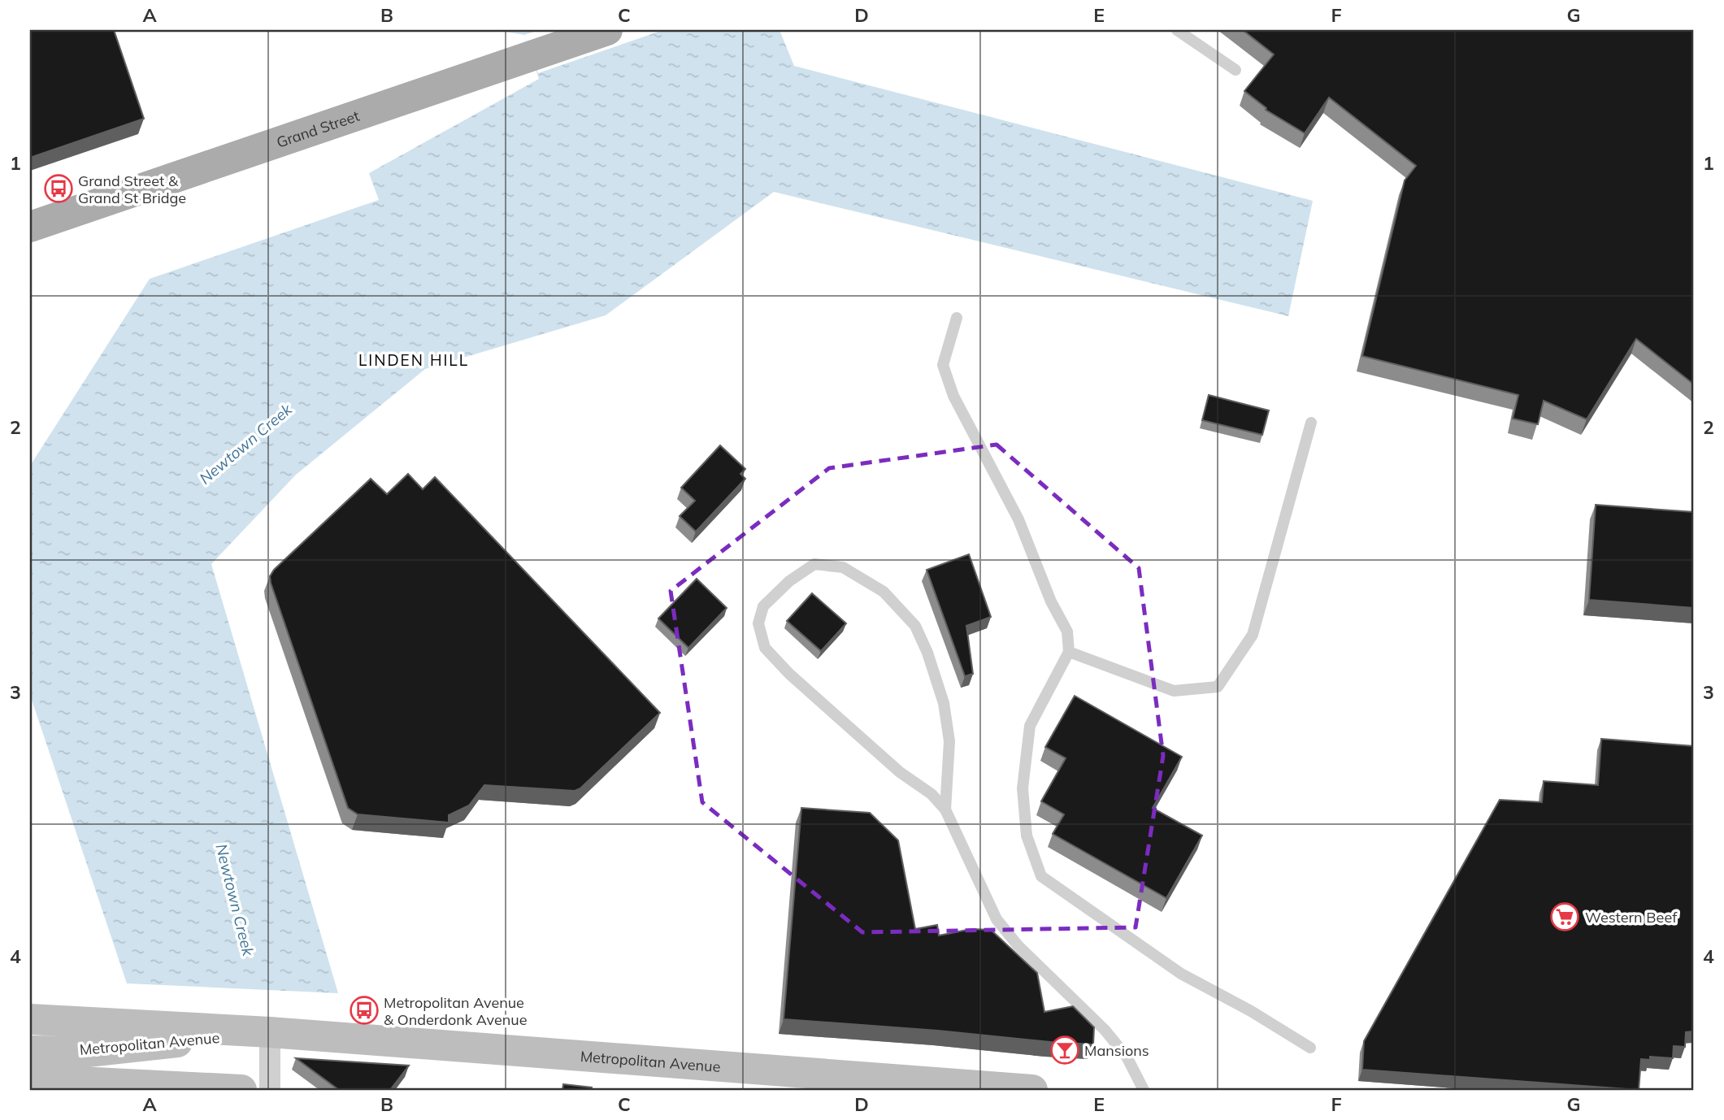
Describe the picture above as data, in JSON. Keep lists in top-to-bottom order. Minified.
{"streets":{"main road":["Grand Street","Metropolitan Avenue"]},"districts":["LINDEN HILL"],"water":["Newtown Creek"],"places":{"bus stop":["Grand Street & Grand St Bridge","Metropolitan Avenue & Onderdonk Avenue"],"supermarket":["Western Beef"],"bar":["Mansions"]},"grid":{"columns":["A","B","C","D","E","F","G"],"rows":["1","2","3","4"]}}
